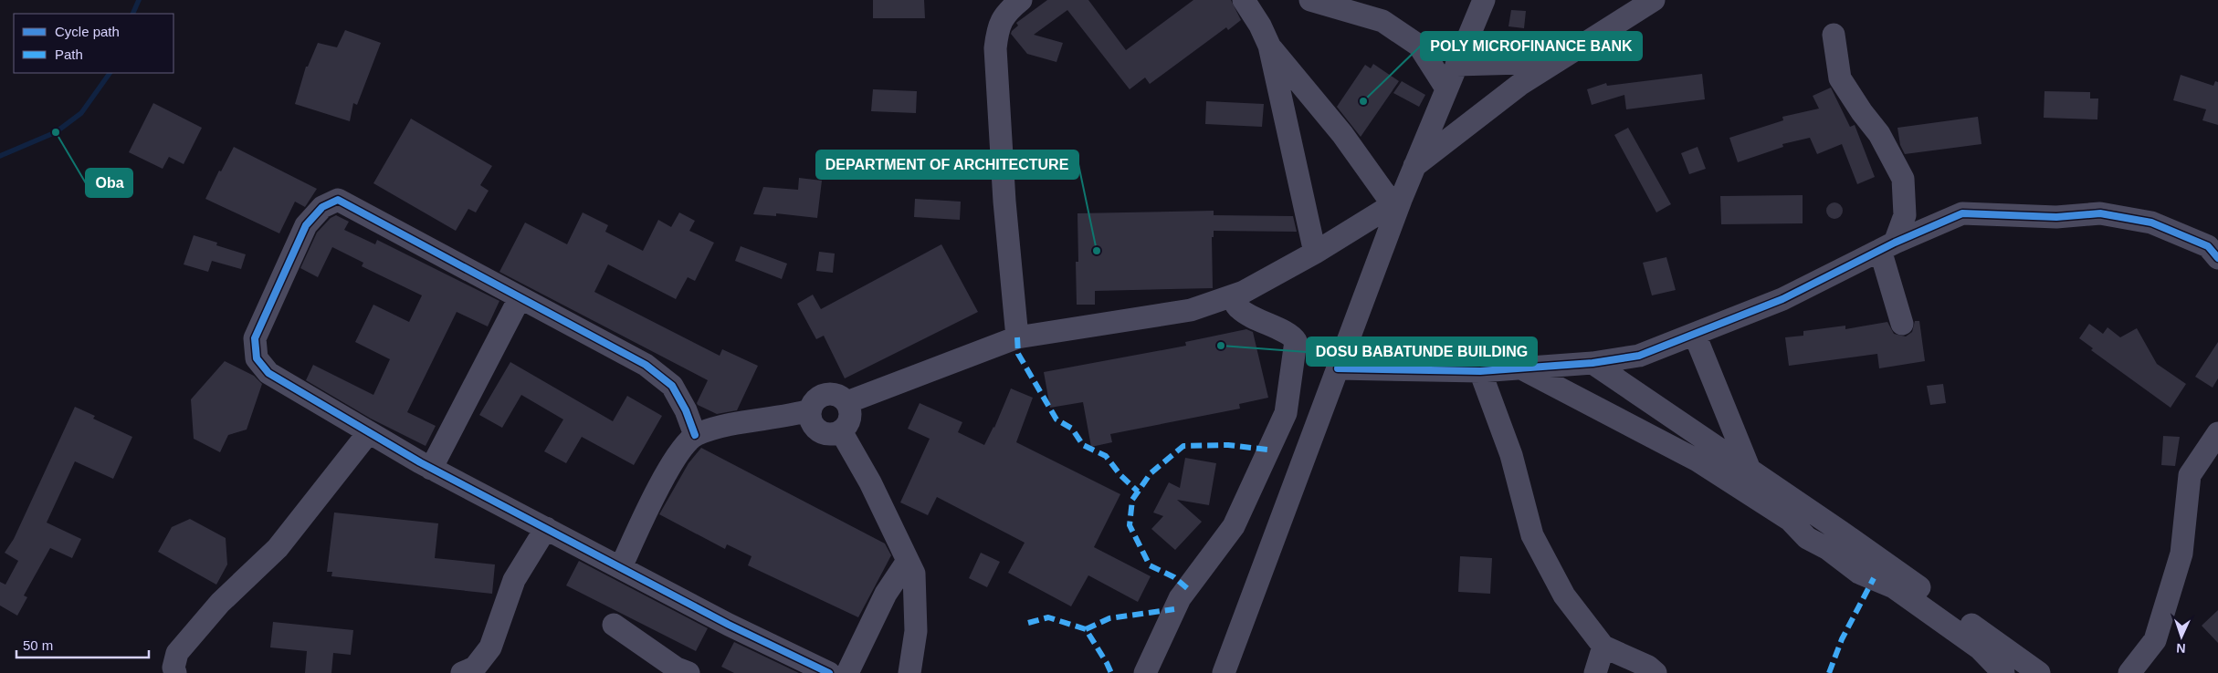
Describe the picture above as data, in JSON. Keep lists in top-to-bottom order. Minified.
{"places":["POLY MICROFINANCE BANK","Oba","DEPARTMENT OF ARCHITECTURE","DOSU BABATUNDE BUILDING"],"legend":["Cycle path","Path"],"scale_bar":"50 m","north":"bottom"}
